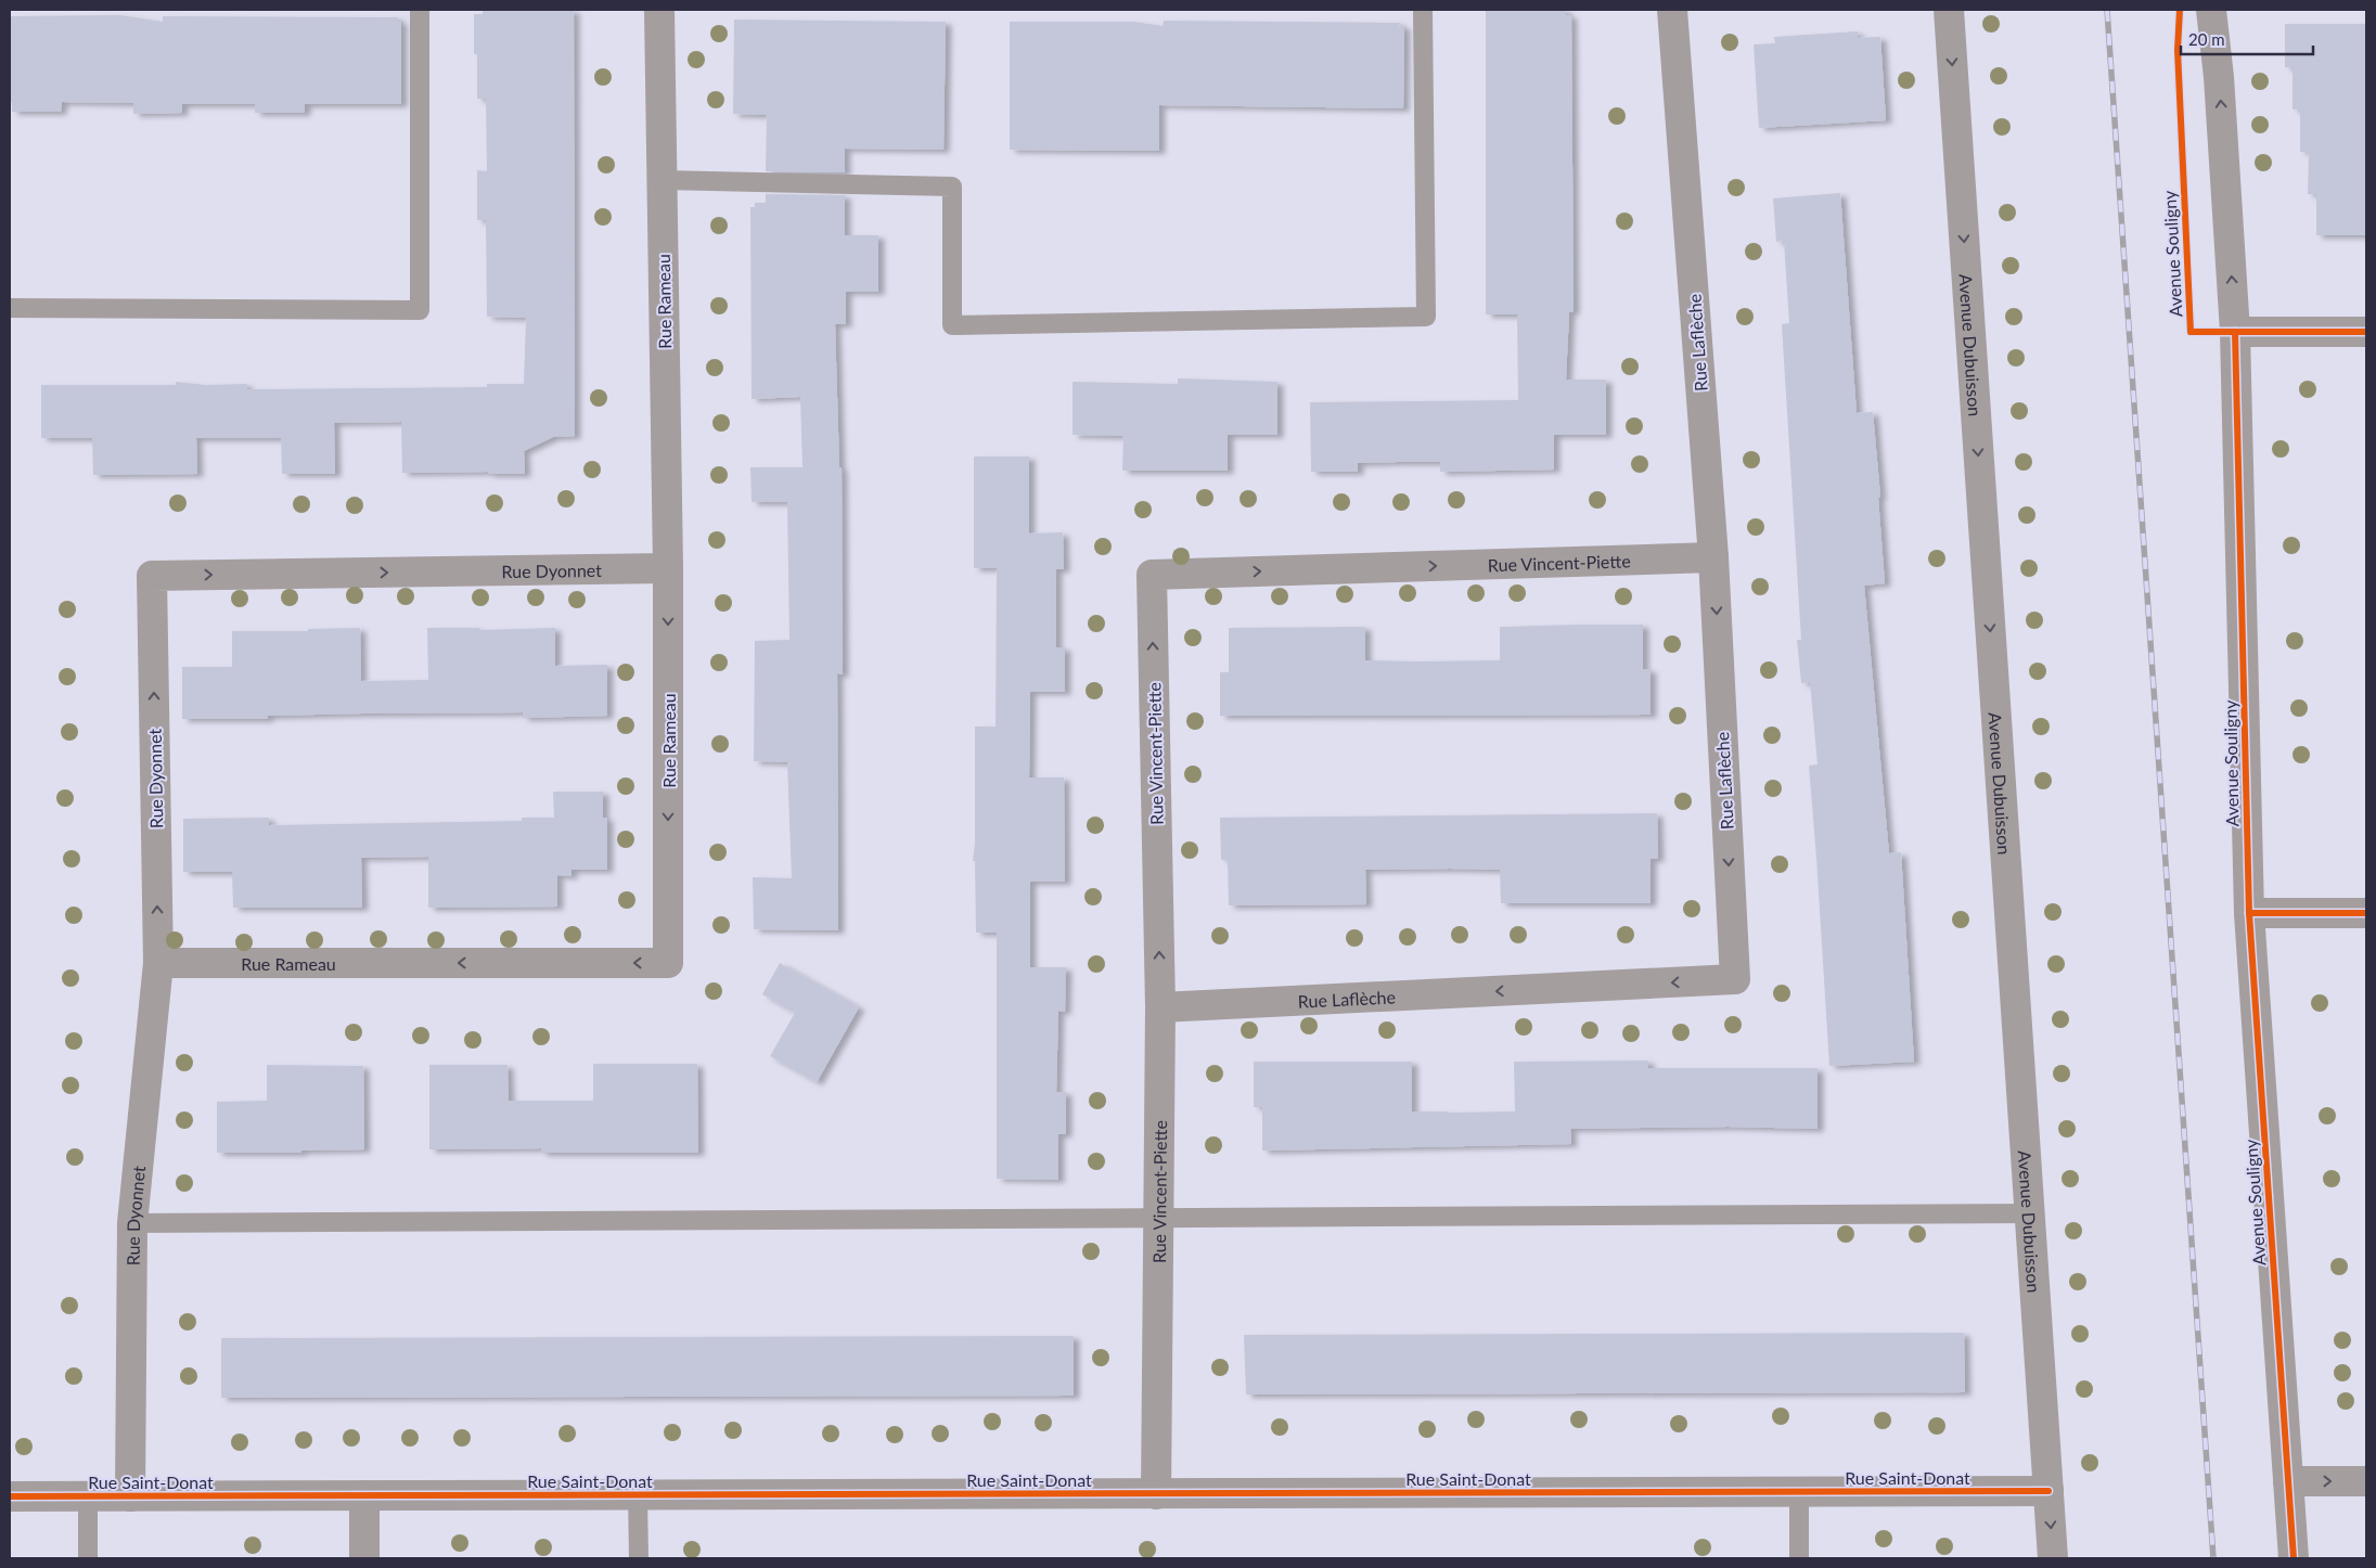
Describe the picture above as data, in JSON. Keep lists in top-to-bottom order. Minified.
{"streets":{"street":["Avenue Souligny","Rue Rameau","Rue Laflèche","Avenue Dubuisson","Rue Vincent-Piette","Rue Dyonnet","Rue Saint-Donat"]},"crossings":[["Rue Rameau","Rue Dyonnet"],["Rue Laflèche","Rue Vincent-Piette"],["Avenue Dubuisson","Rue Saint-Donat"],["Rue Vincent-Piette","Rue Saint-Donat"],["Rue Dyonnet","Rue Saint-Donat"]],"one_way":["Avenue Dubuisson"],"scale_bar":"20 m"}
